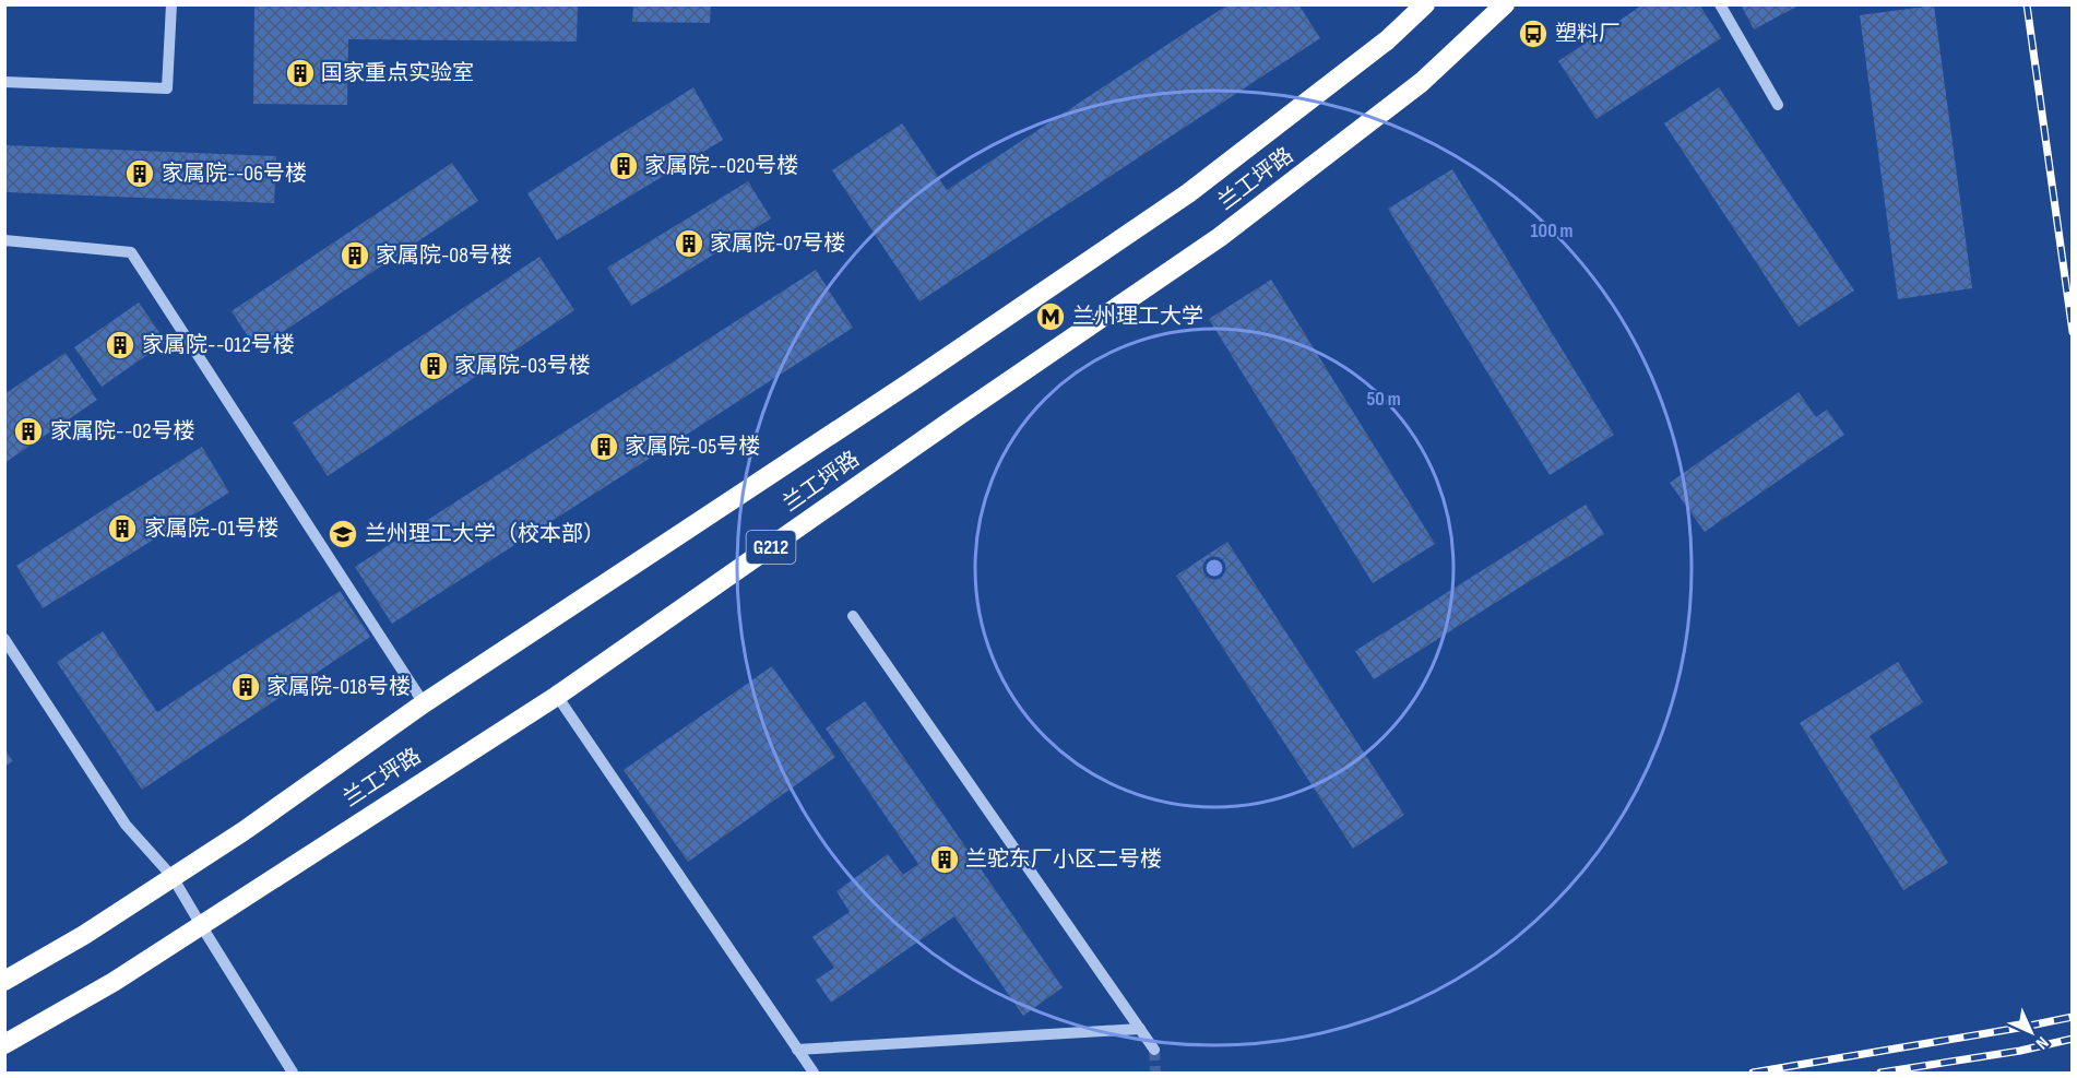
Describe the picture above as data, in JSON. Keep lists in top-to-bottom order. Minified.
{"streets":{"highway":["兰工坪路","G212"]},"places":{"bus stop":["塑料厂"],"building":["国家重点实验室","家属院--020号楼","家属院--06号楼","家属院-07号楼","家属院-08号楼","家属院--012号楼","家属院-03号楼","家属院--02号楼","家属院-05号楼","家属院-01号楼","家属院-018号楼","兰驼东厂小区二号楼"],"metro station":["兰州理工大学"],"school or university":["兰州理工大学（校本部）"]},"north":"bottom right","rings":["100 m","50 m"]}
